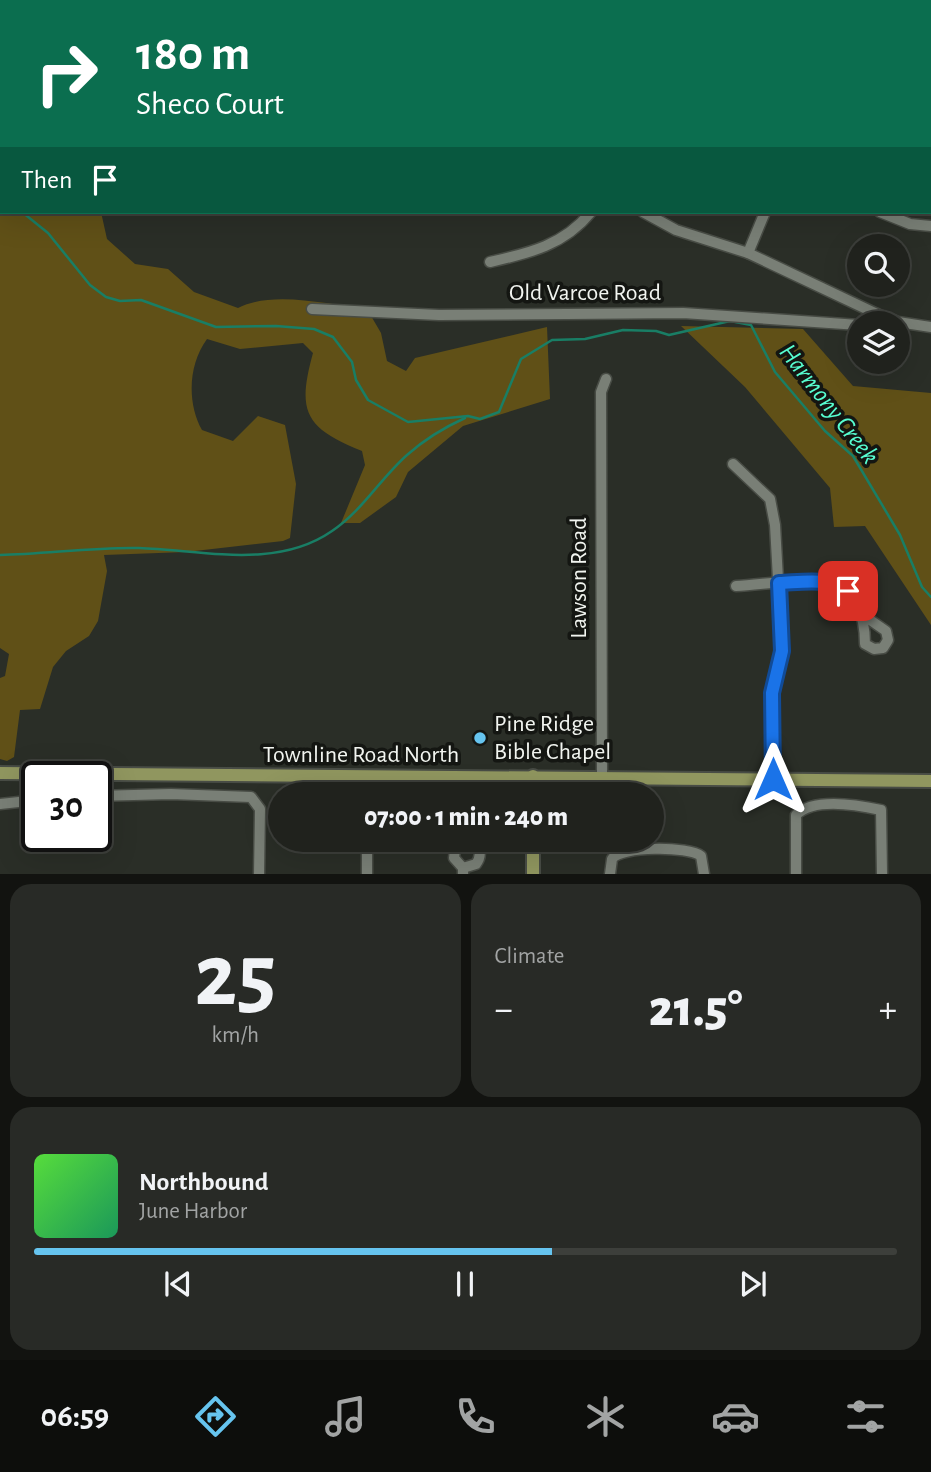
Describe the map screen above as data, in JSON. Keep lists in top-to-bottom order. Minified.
{"streets":{"main road":["Townline Road North"],"street":["Old Varcoe Road","Lawson Road"]},"crossings":[["Lawson Road","Townline Road North"]],"water":["Harmony Creek"],"places":["Pine Ridge Bible Chapel"],"page":{"turn":["180 m","Sheco Court"],"then":"Then","limit":"30","trip":"07:00 · 1 min · 240 m","tile":[["25","km/h"],"Climate"],"heat":["−","21.5°","+"],"song":["Northbound","June Harbor"],"tabs":"06:59"}}
